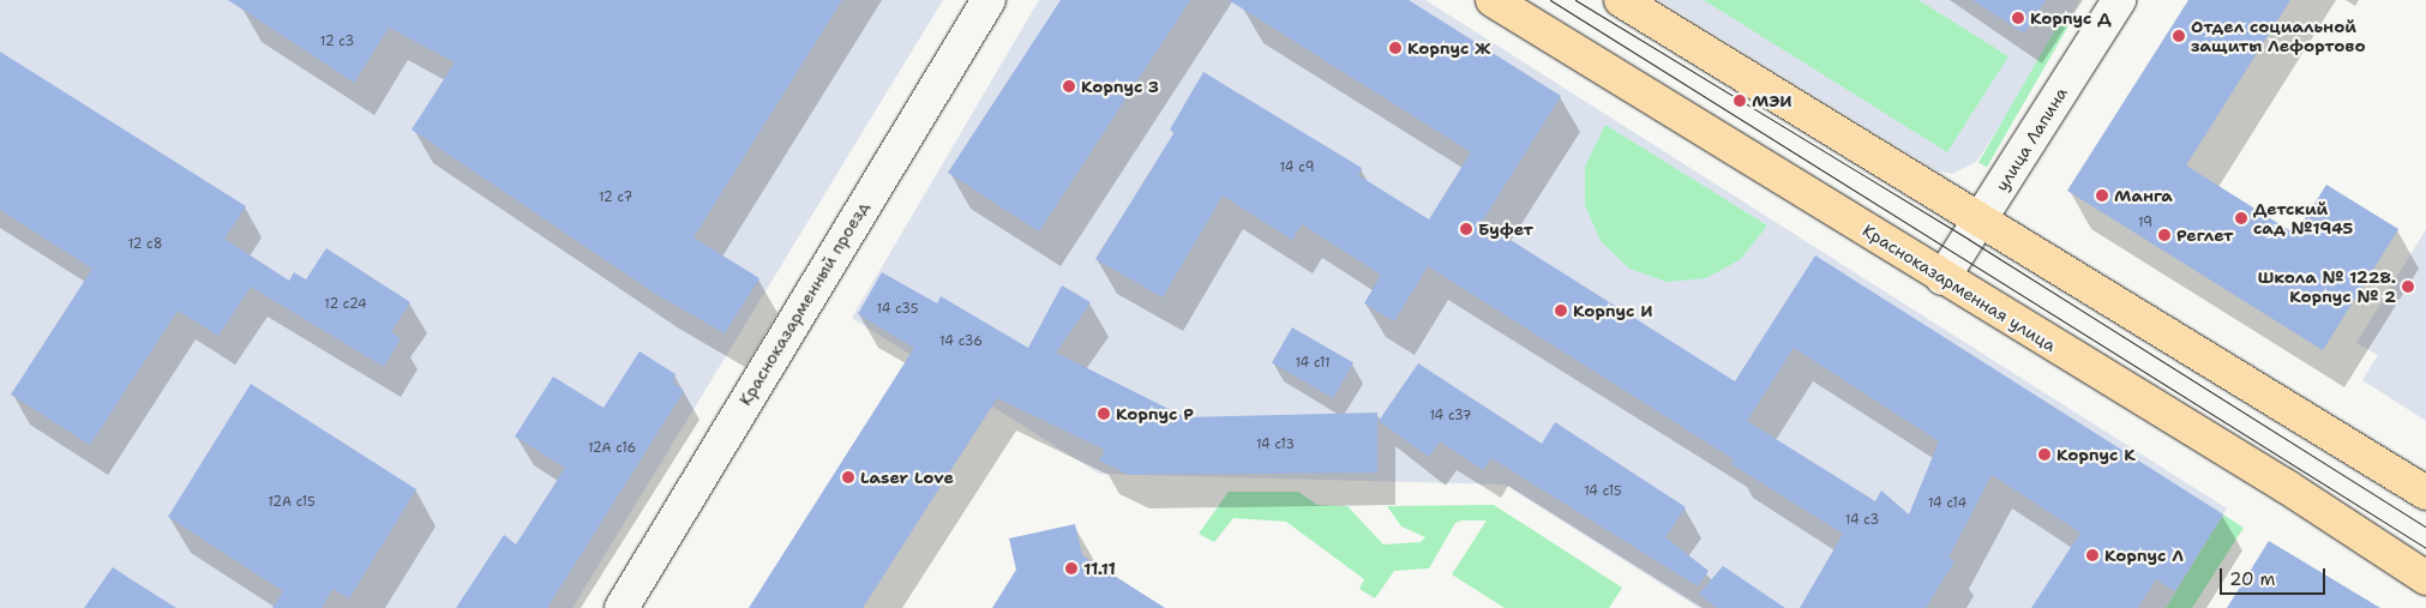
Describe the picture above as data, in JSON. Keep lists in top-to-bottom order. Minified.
{"streets":{"main road":["Красноказарменная улица"],"street":["улица Лапина","Красноказарменный проезд"]},"crossings":[["улица Лапина","Красноказарменная улица"]],"places":["Корпус Д","Отдел социальной защиты Лефортово","Корпус Ж","Корпус З","МЭИ","Манга","Детский сад №1945","Буфет","Реглет","Школа № 1228. Корпус № 2","Корпус И","Корпус Р","Корпус К","Laser Love","Корпус Л","11.11"],"house_numbers":["12 с3","14 с9","12 с7","19","12 с8","12 с24","14 с35","14 с36","14 с11","14 с37","14 с13","12А с16","14 с15","12А с15","14 с14","14 с3"],"scale_bar":"20 m"}
